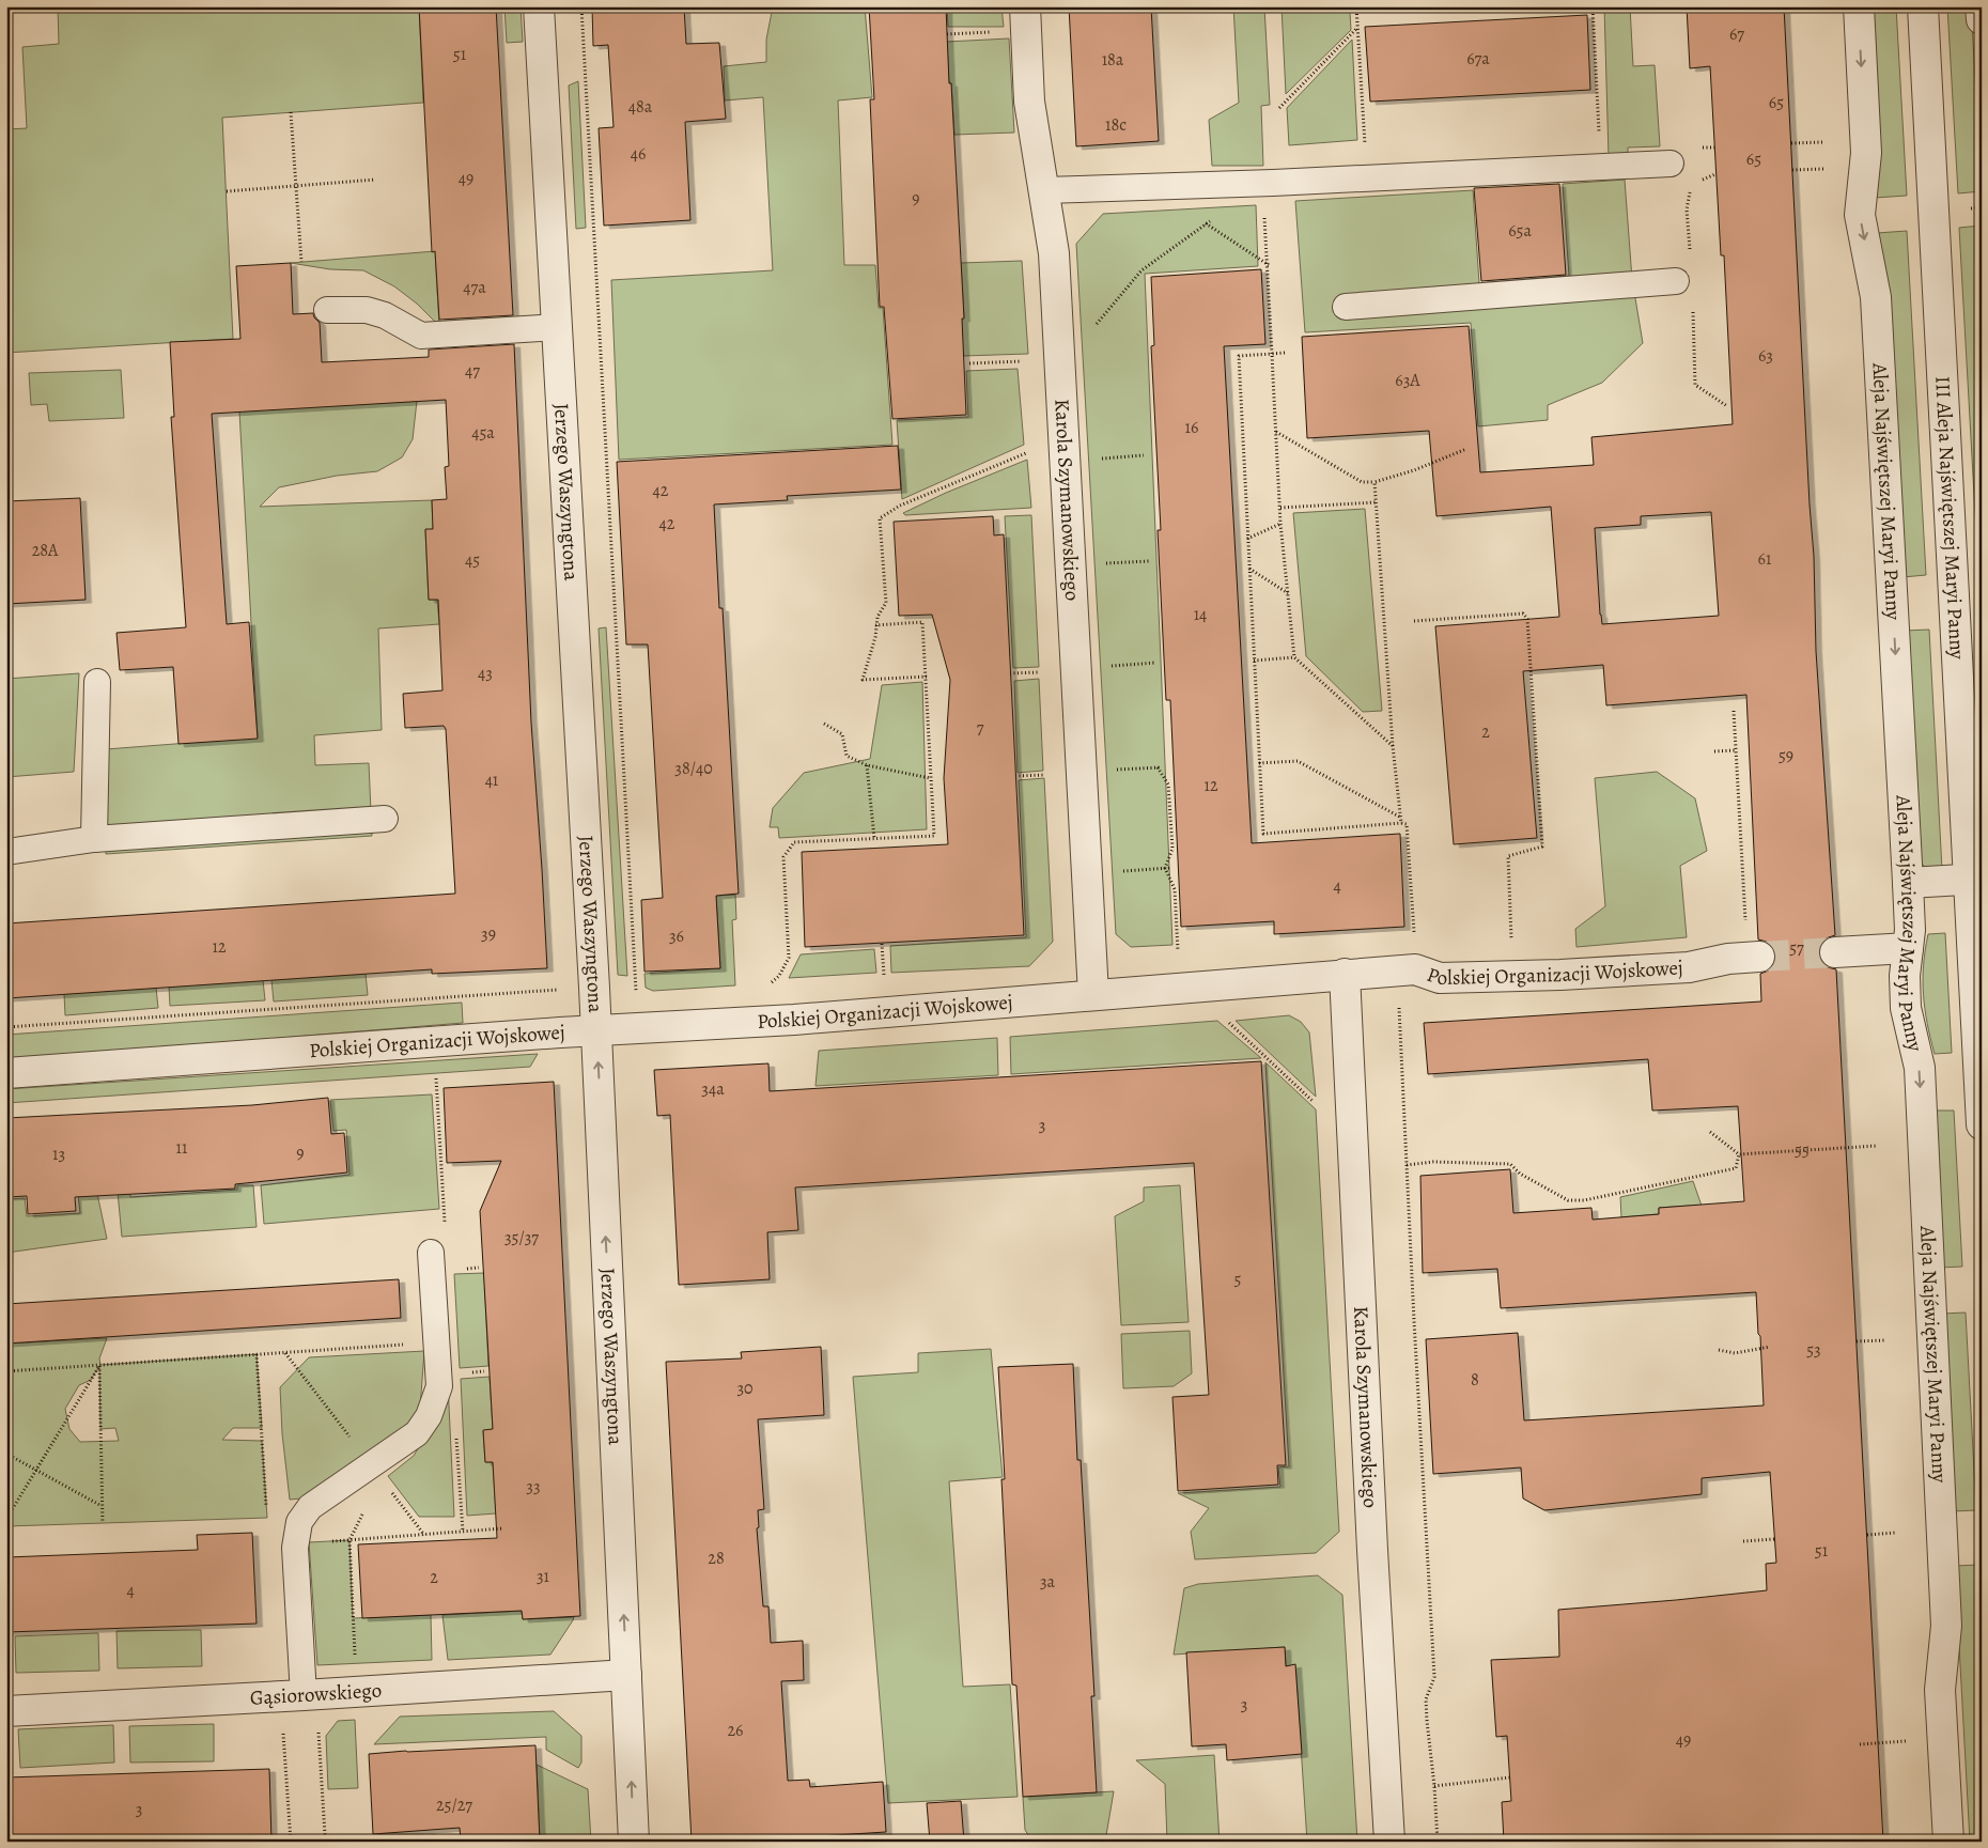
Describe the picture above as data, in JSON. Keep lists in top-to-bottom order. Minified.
{"streets":{"street":["Jerzego Waszyngtona","Aleja Najświętszej Maryi Panny","Karola Szymanowskiego","III Aleja Najświętszej Maryi Panny","Polskiej Organizacji Wojskowej","Gąsiorowskiego"]},"crossings":[["Jerzego Waszyngtona","Polskiej Organizacji Wojskowej"],["Jerzego Waszyngtona","Gąsiorowskiego"],["Karola Szymanowskiego","Polskiej Organizacji Wojskowej"]],"one_way":["Jerzego Waszyngtona","Aleja Najświętszej Maryi Panny"],"house_numbers":["67","51","67a","18a","65","48a","18c","46","65","49","9","65a","47a","63","47","63A","16","45a","42","42","28A","61","45","14","43","7","2","59","38/40","41","12","4","39","36","12","57","34a","3","11","55","9","13","35/37","5","53","8","30","33","51","28","31","2","3a","4","3","26","49","25/27","3"]}
